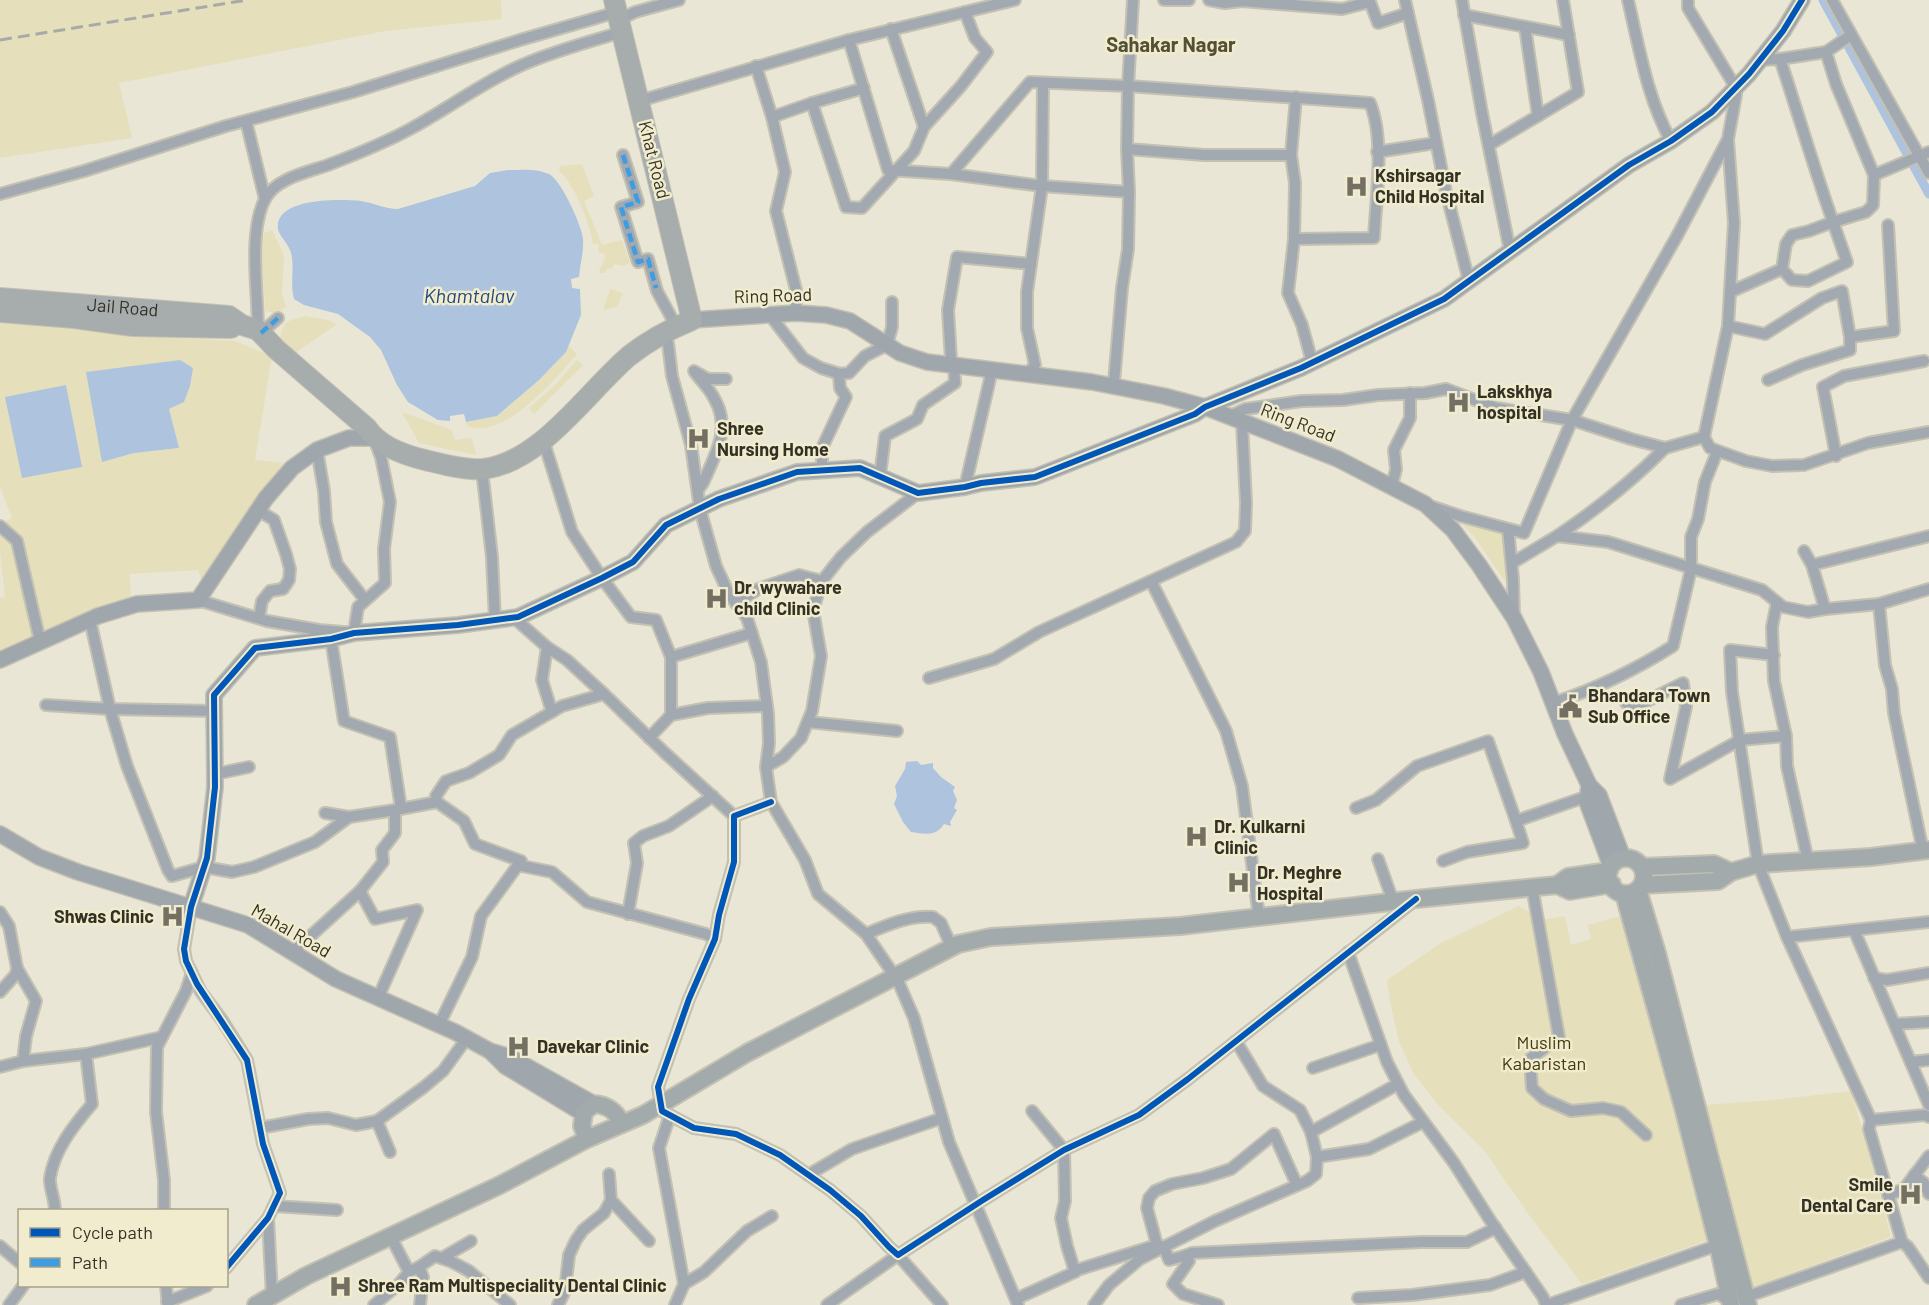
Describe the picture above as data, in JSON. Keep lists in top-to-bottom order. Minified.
{"streets":{"highway":["Khat Road","Jail Road"],"street":["Ring Road","Mahal Road"]},"crossings":[["Khat Road","Ring Road"]],"districts":["Sahakar Nagar"],"water":["Khamtalav"],"parks":["Muslim Kabaristan"],"places":{"hospital":["Kshirsagar Child Hospital","Lakskhya hospital","Shree Nursing Home","Dr. wywahare child Clinic","Dr. Kulkarni Clinic","Dr. Meghre Hospital","Shwas Clinic","Davekar Clinic","Smile Dental Care","Shree Ram Multispeciality Dental Clinic"],"public building":["Bhandara Town Sub Office"]},"legend":["Cycle path","Path"]}
